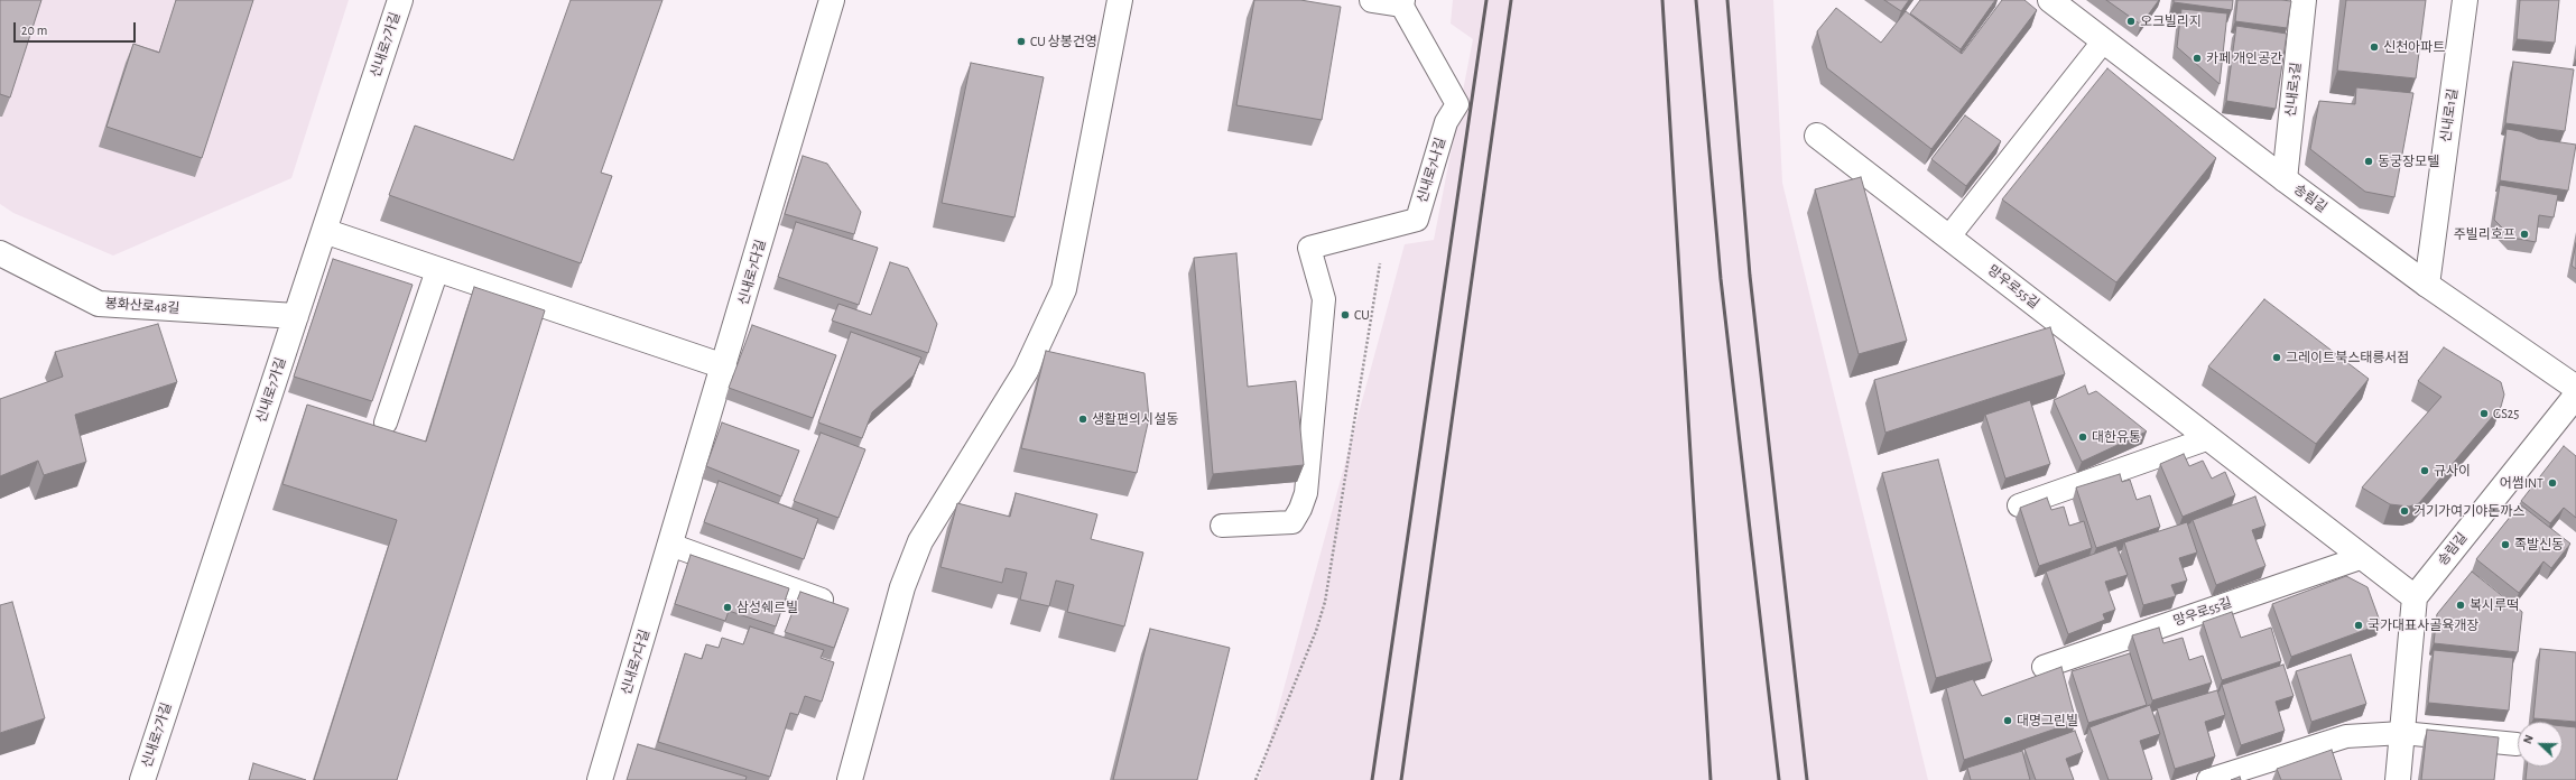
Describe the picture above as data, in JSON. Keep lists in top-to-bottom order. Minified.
{"streets":{"street":["신내로7가길","신내로3길","신내로1길","신내로7나길","송림길","신내로7다길","망우로55길","봉화산로48길"]},"crossings":[["신내로7가길","봉화산로48길"],["신내로3길","송림길"],["신내로1길","송림길"],["송림길","망우로55길"]],"places":["오크빌리지","CU 상봉건영","신천아파트","카페 개인공간","동궁장모텔","주빌리호프","CU","그레이트북스태릉서점","GS25","생활편의시설동","대한유통","규사이","어썸INT","거기가여기야돈까스","족발신동","복시루떡","삼성쉐르빌","국가대표사골육개장","대명그린빌"],"scale_bar":"20 m","north":"left"}
